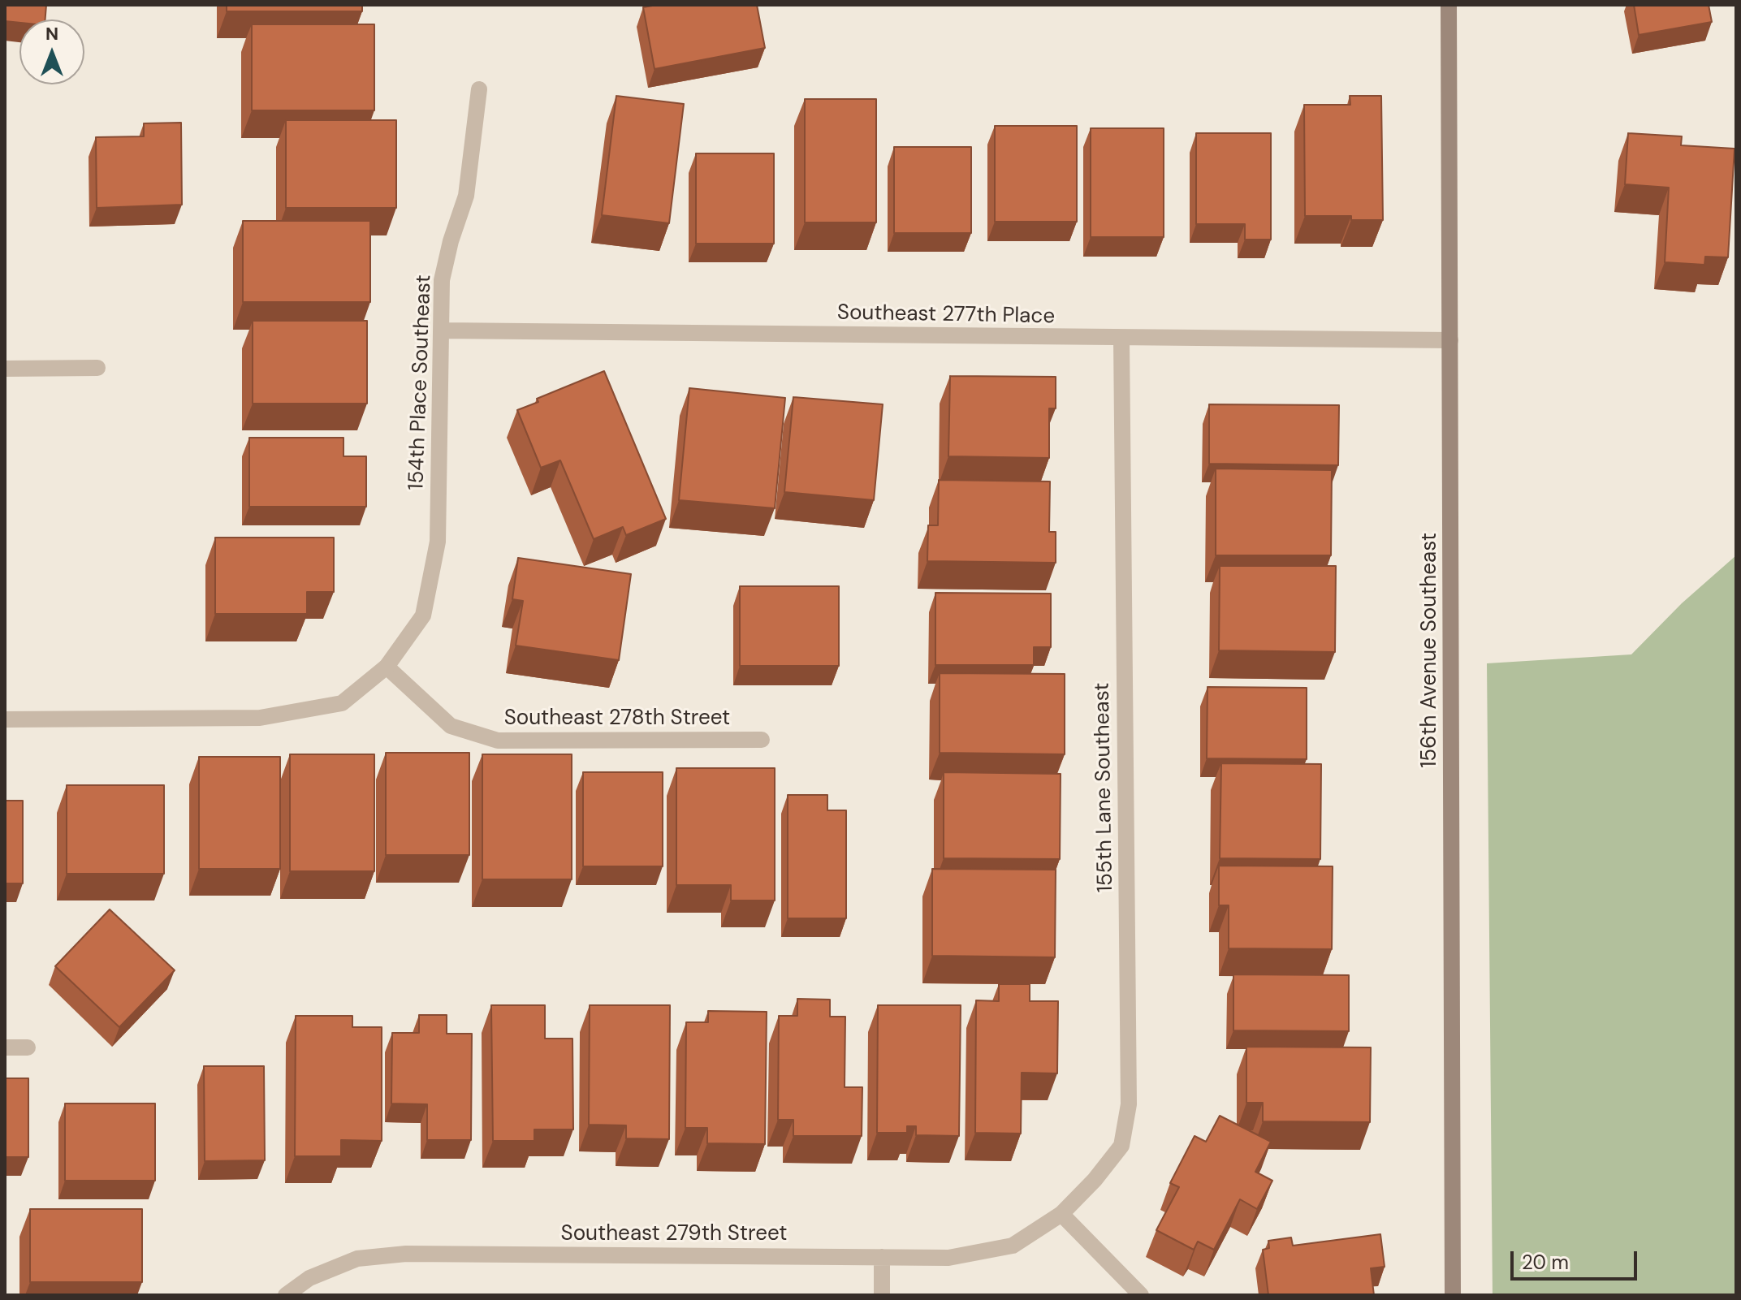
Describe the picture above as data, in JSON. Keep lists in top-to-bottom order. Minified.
{"streets":{"street":["Southeast 277th Place","154th Place Southeast","156th Avenue Southeast","Southeast 278th Street","155th Lane Southeast","Southeast 279th Street"]},"crossings":[["Southeast 277th Place","154th Place Southeast"],["Southeast 277th Place","156th Avenue Southeast"],["Southeast 277th Place","155th Lane Southeast"],["154th Place Southeast","Southeast 278th Street"],["155th Lane Southeast","Southeast 279th Street"]],"scale_bar":"20 m","north":"top"}
